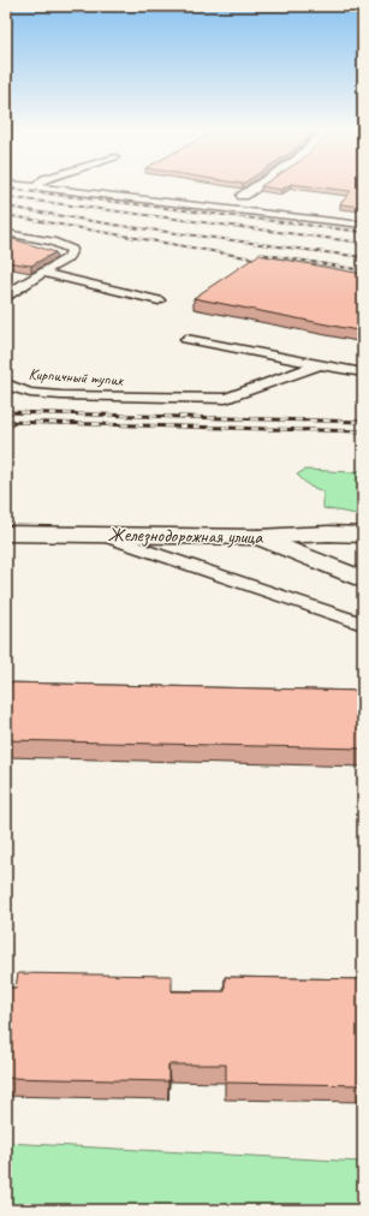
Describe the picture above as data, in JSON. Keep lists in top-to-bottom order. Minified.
{"streets":{"street":["Железнодорожная улица"],"lane":["Кирпичный тупик"]}}
